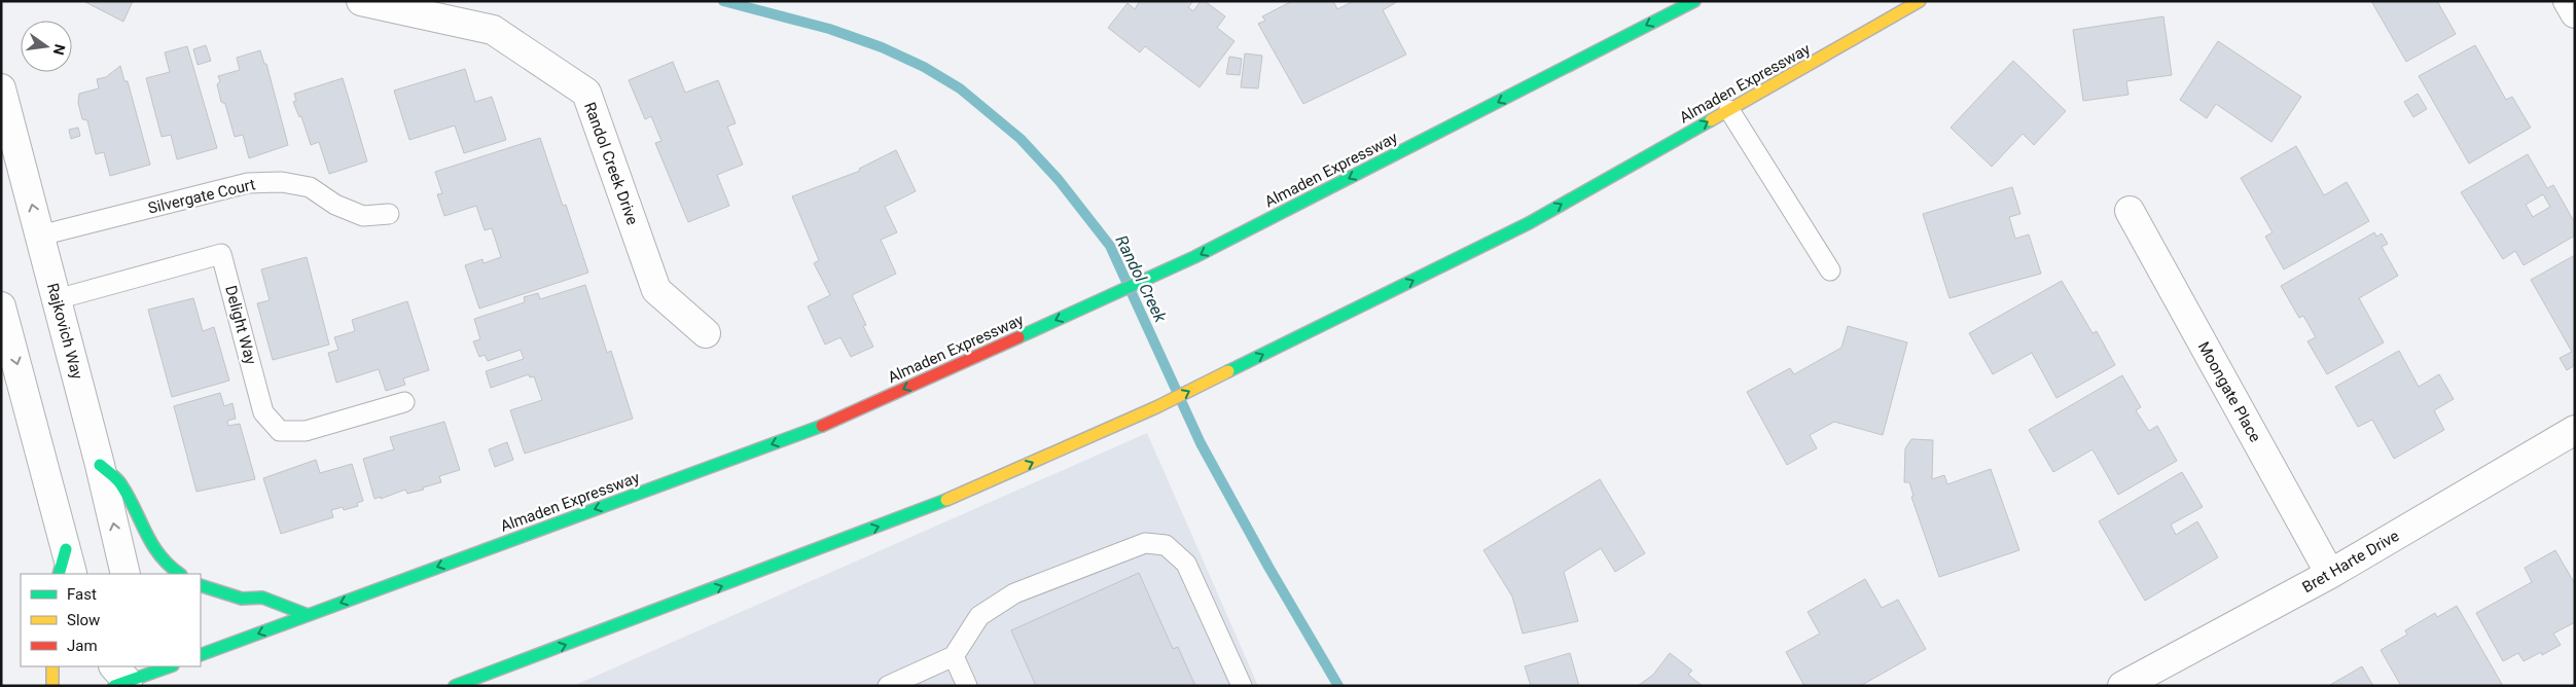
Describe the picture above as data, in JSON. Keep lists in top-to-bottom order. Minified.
{"streets":{"main road":["Almaden Expressway"],"street":["Randol Creek Drive","Rajkovich Way","Moongate Place","Bret Harte Drive"],"lane":["Silvergate Court","Delight Way"]},"crossings":[["Silvergate Court","Rajkovich Way"],["Delight Way","Rajkovich Way"],["Moongate Place","Bret Harte Drive"]],"water":["Randol Creek"],"legend":["Fast","Slow","Jam"],"north":"right"}
